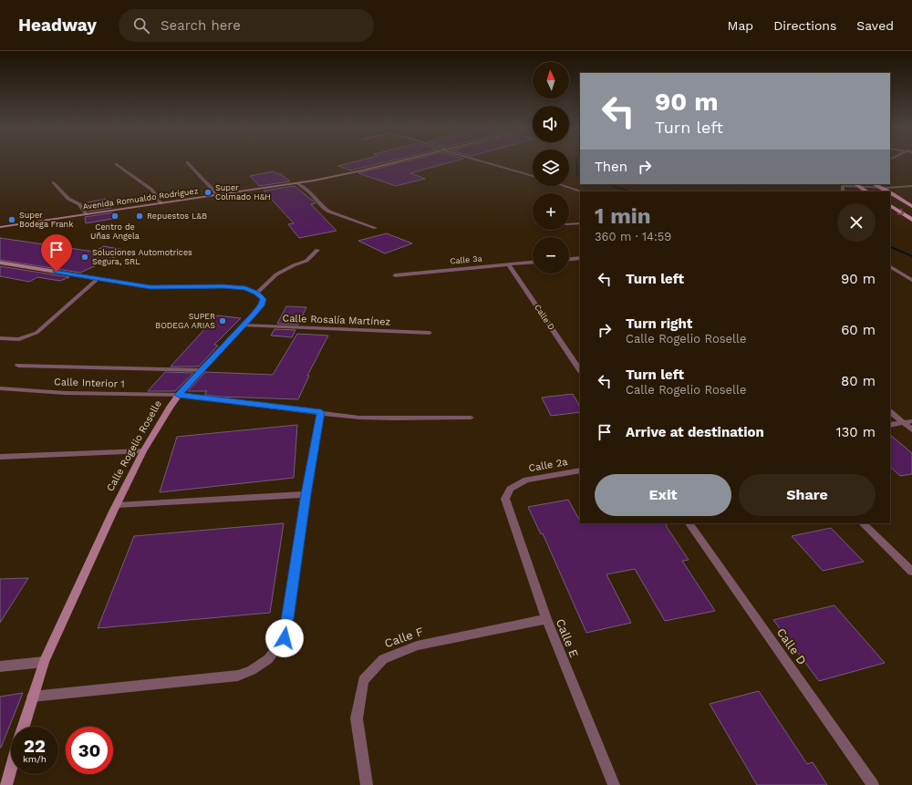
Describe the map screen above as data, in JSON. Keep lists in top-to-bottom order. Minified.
{"streets":{"main road":["Avenida Romualdo Rodríguez","Calle Rogelio Roselle"],"street":["Calle 3a","Calle D","Calle Rosalía Martínez","Calle Interior 1","Calle 2a","Calle F","Calle E"]},"crossings":[["Calle 3a","Calle D"],["Calle Rosalía Martínez","Calle Rogelio Roselle"],["Calle Interior 1","Calle Rogelio Roselle"],["Calle 2a","Calle E"],["Calle F","Calle E"]],"places":["Super Colmado H&H","Centro de Uñas Angela","Repuestos L&B","Super Bodega Frank","Soluciones Automotrices Segura, SRL","SUPER BODEGA ARIAS"],"north":"top","page":{"header":"Headway","search":"Search here","nav":["Map","Directions","Saved"],"map_buttons":["+","−"],"turn":["90 m","Turn left"],"then":"Then","heading":["1 min","360 m · 14:59"],"list":[{"name":"Turn left","value":"90 m"},{"name":"Turn right","note":"Calle Rogelio Roselle","value":"60 m"},{"name":"Turn left","note":"Calle Rogelio Roselle","value":"80 m"},{"name":"Arrive at destination","value":"130 m"}],"buttons":["Exit","Share"],"speed":"22 km/h","limit":"30"}}
